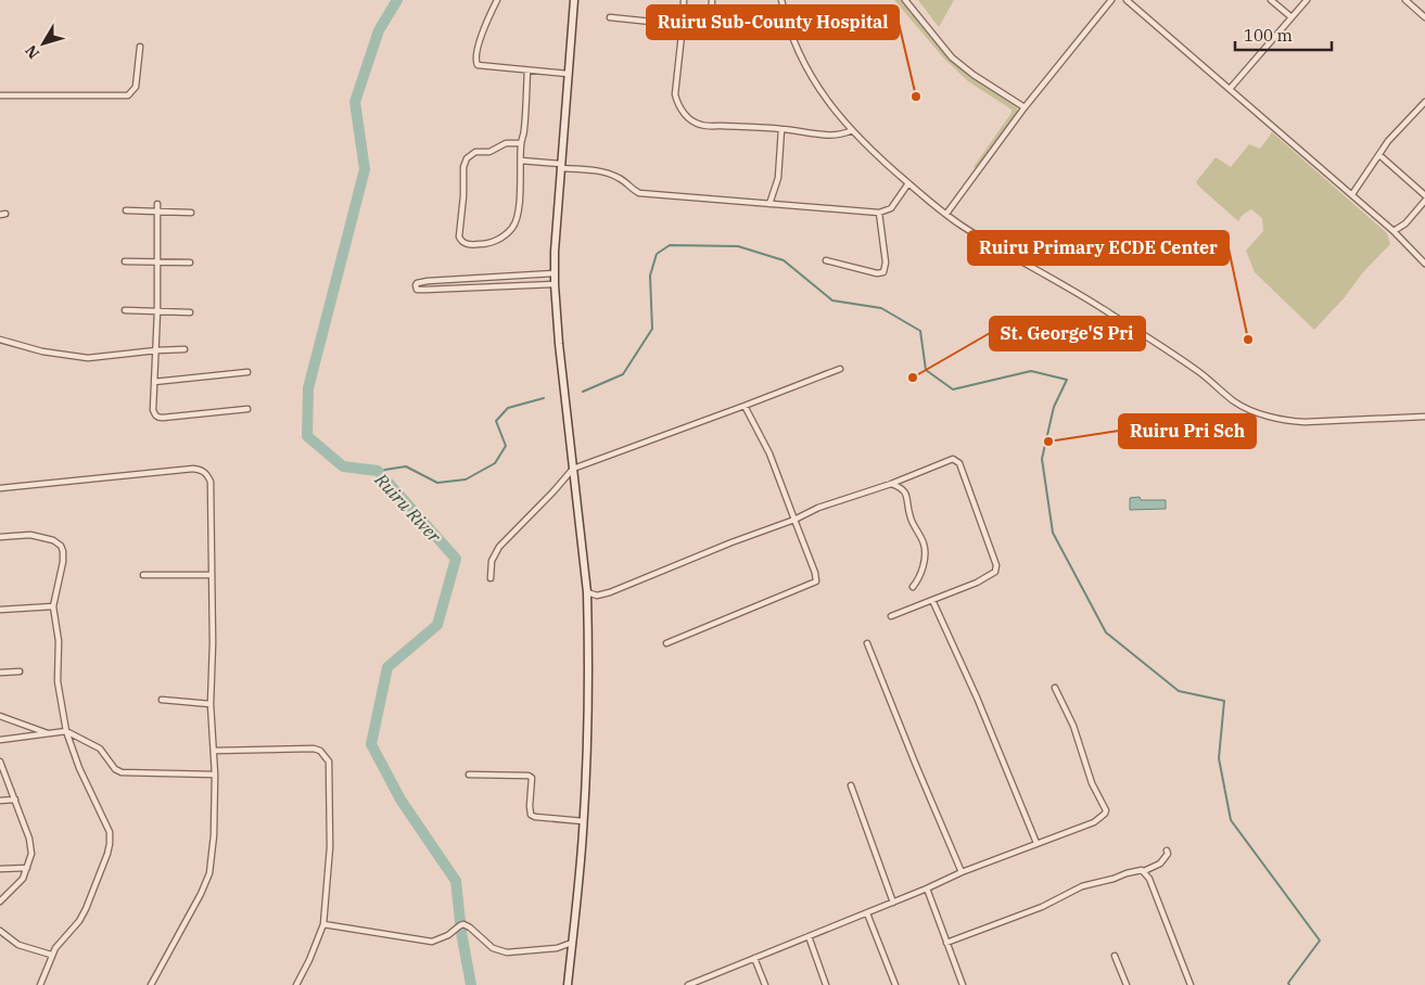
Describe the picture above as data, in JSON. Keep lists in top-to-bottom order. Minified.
{"water":["Ruiru River"],"places":["Ruiru Sub-County Hospital","Ruiru Primary ECDE Center","St. George'S Pri","Ruiru Pri Sch"],"scale_bar":"100 m","north":"bottom left"}
